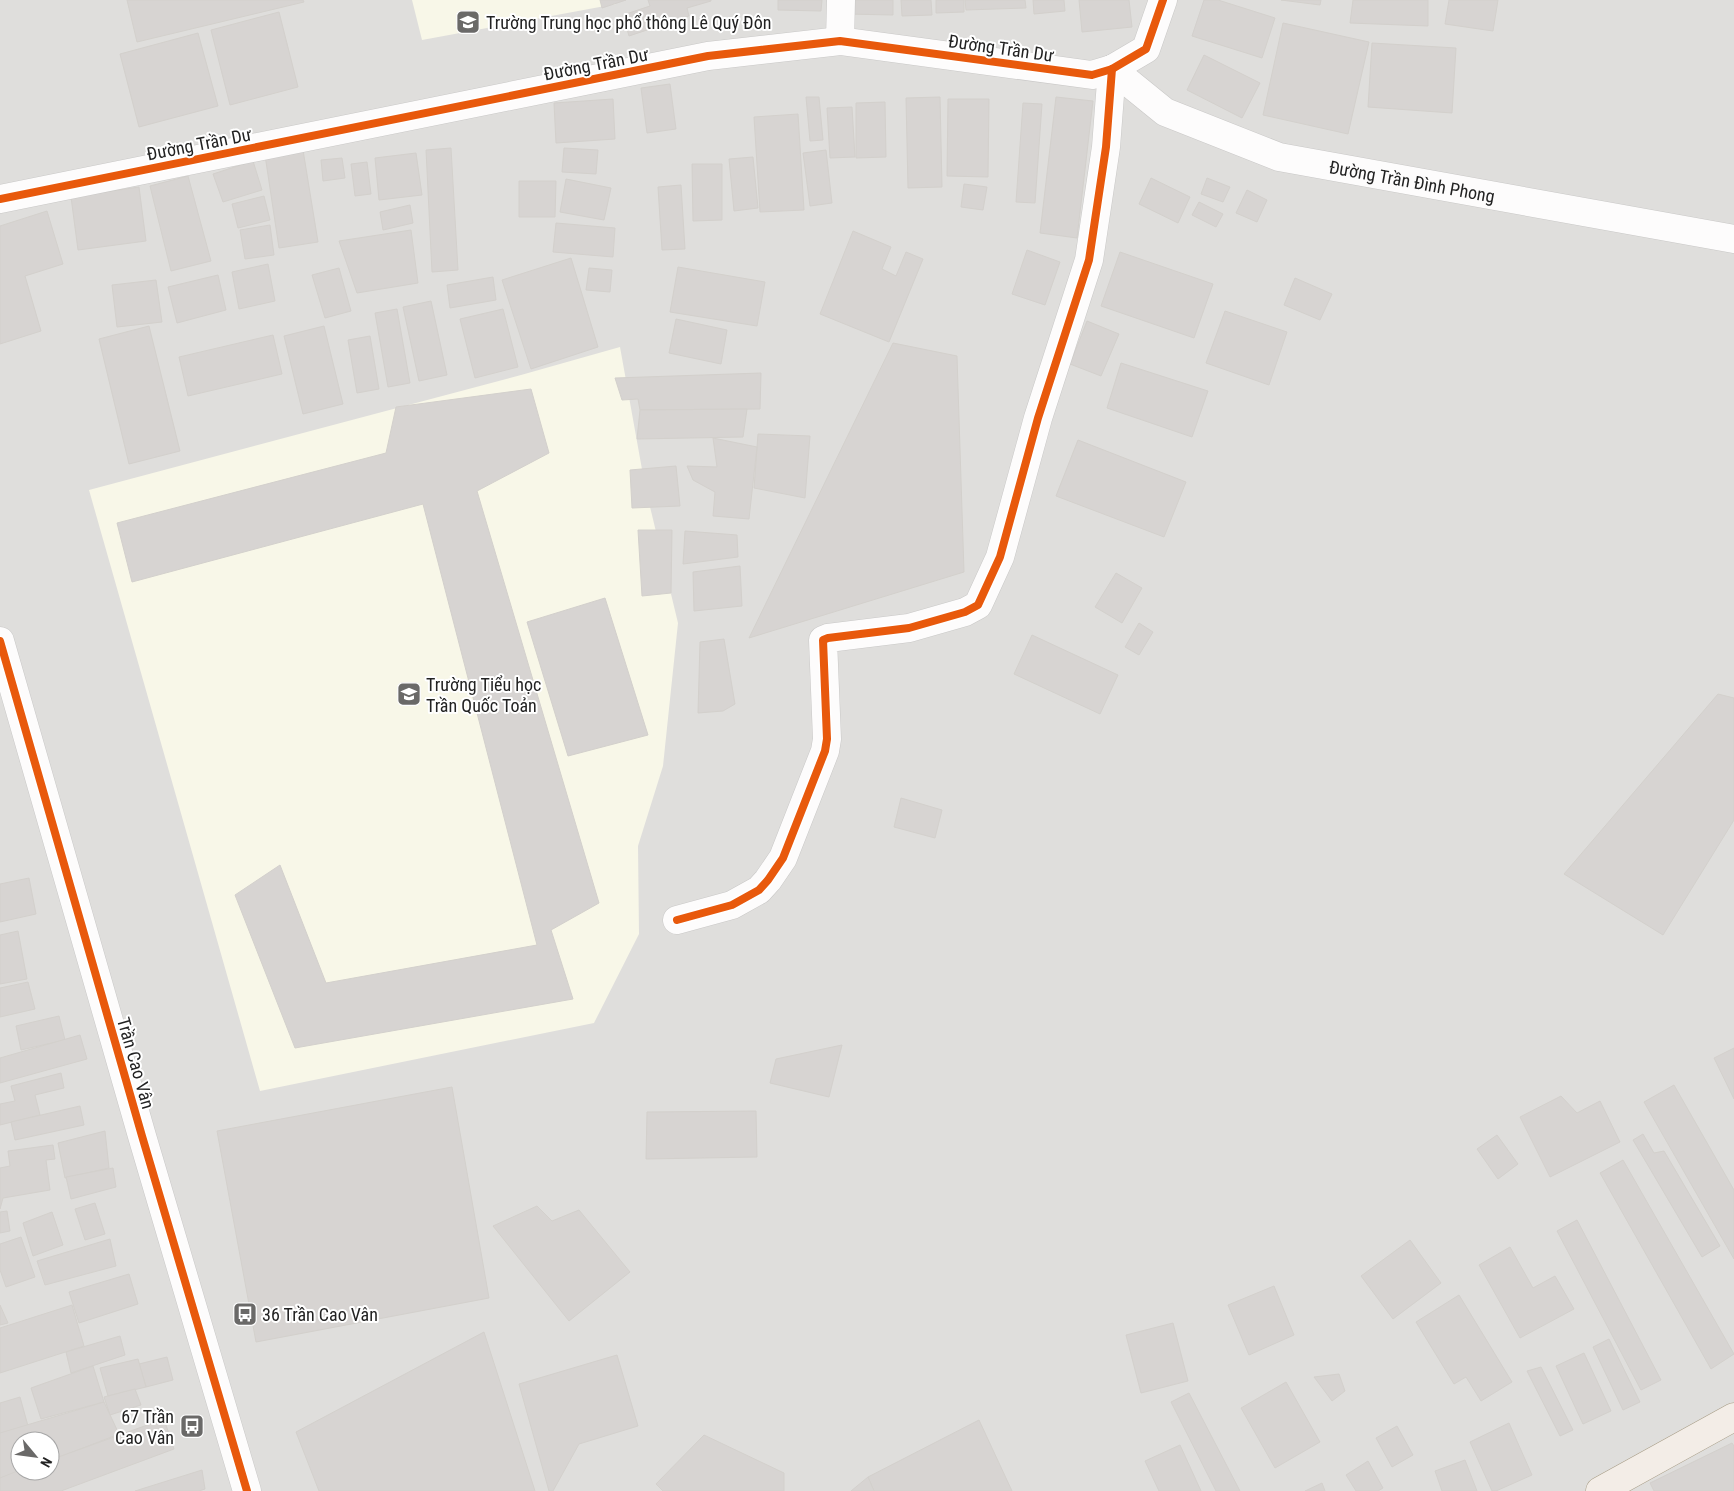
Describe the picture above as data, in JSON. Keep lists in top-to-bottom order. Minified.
{"streets":{"street":["Đường Trần Dư","Đường Trần Đình Phong","Trần Cao Vân"]},"crossings":[["Đường Trần Dư","Đường Trần Đình Phong"]],"places":{"school or university":["Trường Trung học phổ thông Lê Quý Đôn","Trường Tiểu học Trần Quốc Toản"],"bus stop":["36 Trần Cao Vân","67 Trần Cao Vân"]},"north":"bottom right"}
